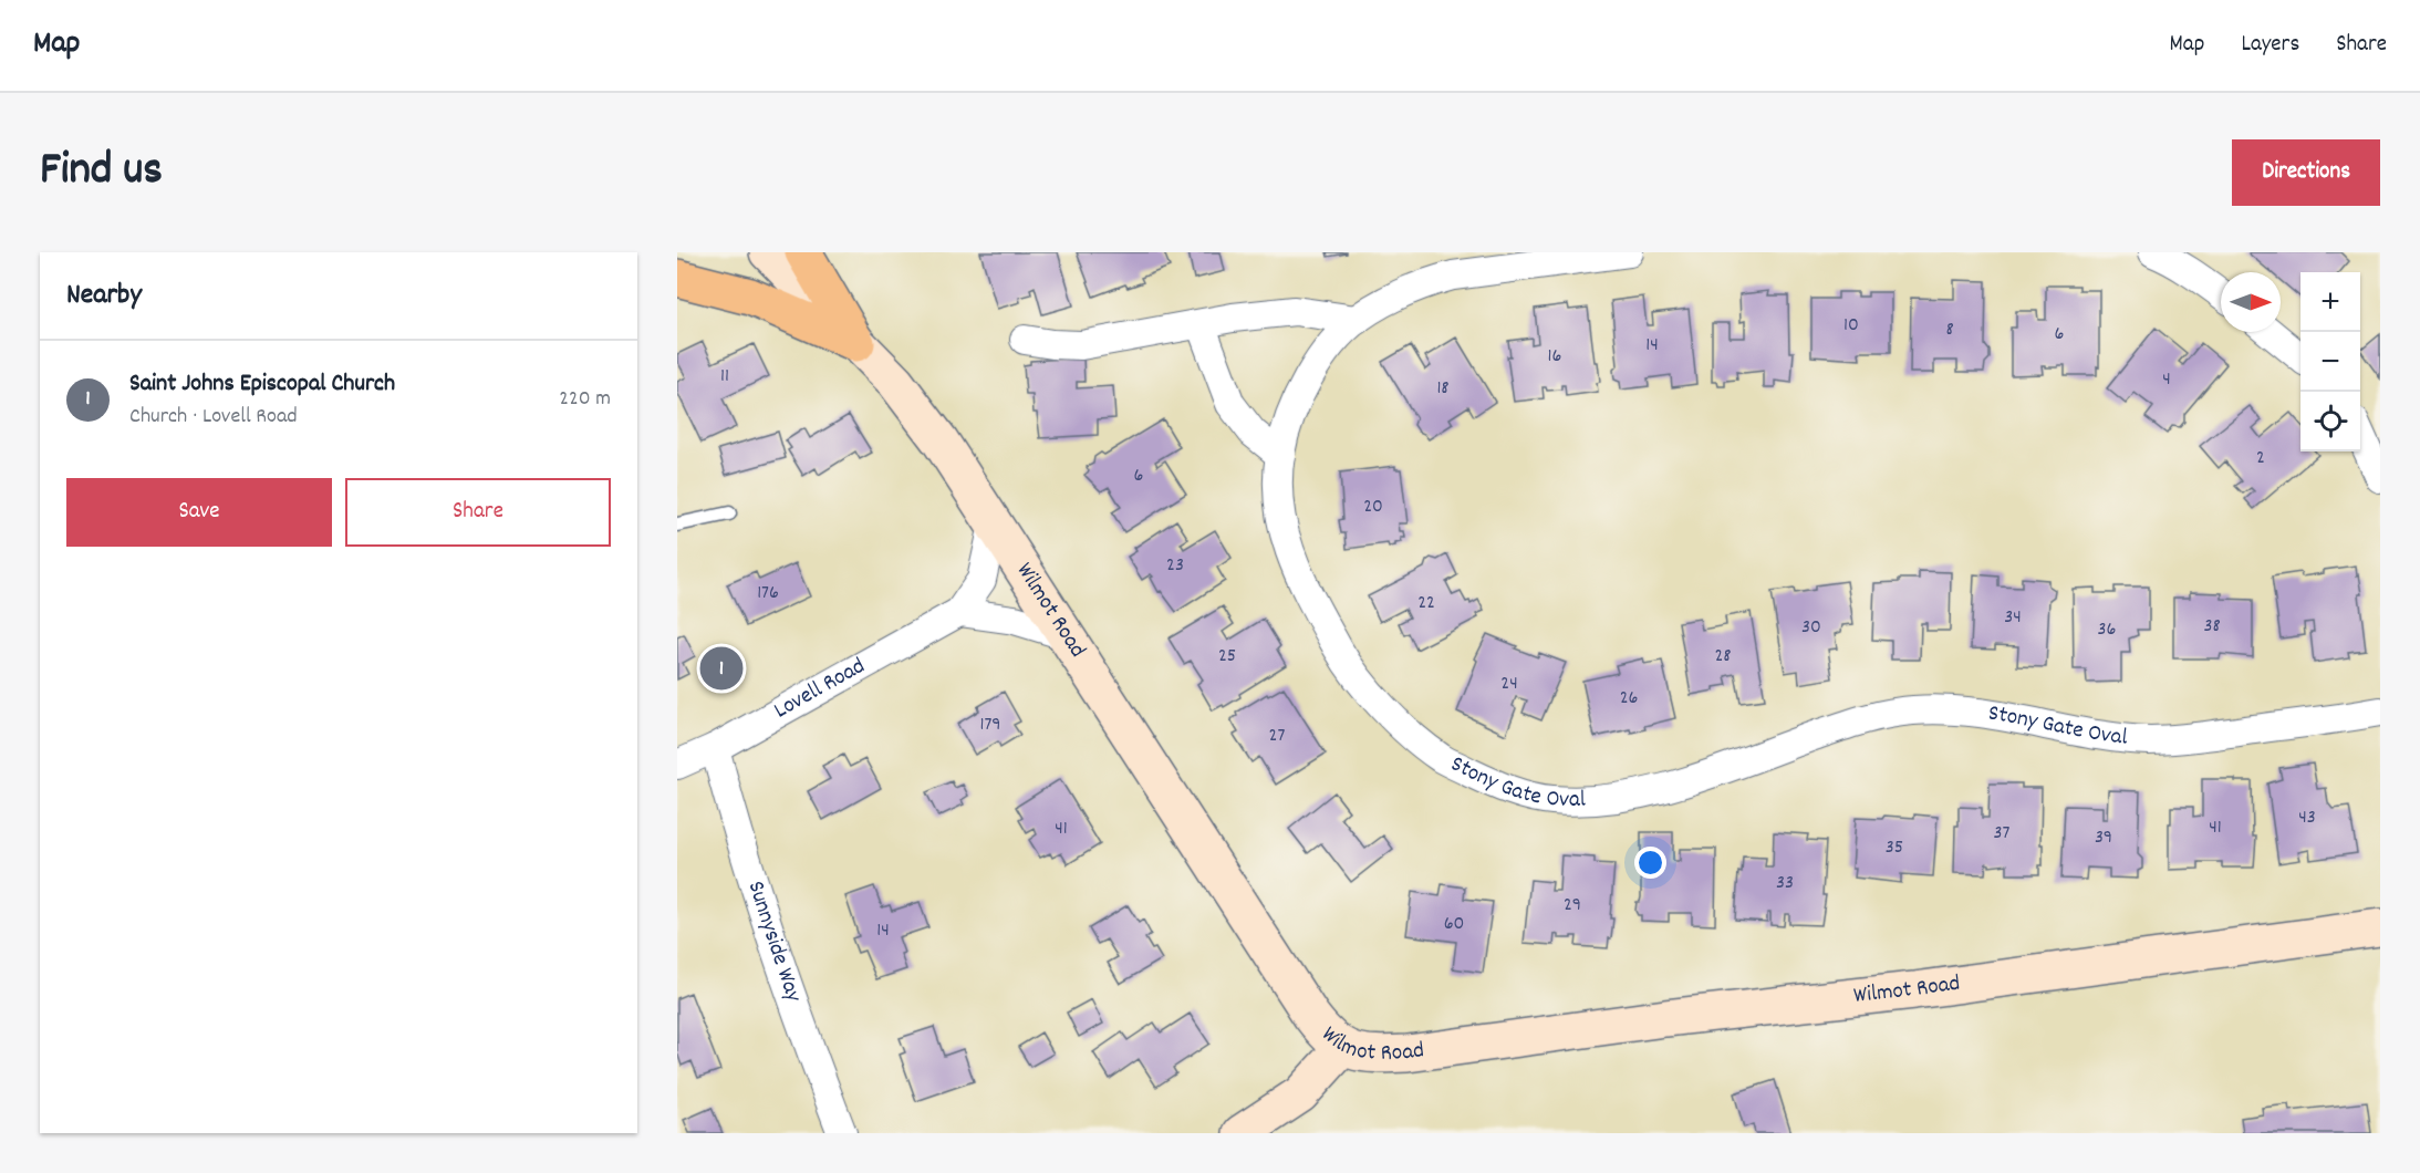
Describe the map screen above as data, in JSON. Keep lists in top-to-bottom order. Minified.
{"streets":{"street":["Wilmot Road","Lovell Road","Stony Gate Oval","Sunnyside Way"]},"crossings":[["Wilmot Road","Lovell Road"],["Lovell Road","Sunnyside Way"]],"house_numbers":["10","8","6","14","16","11","4","18","2","6","20","23","176","22","34","38","30","36","25","28","24","26","179","27","43","41","41","37","39","35","33","29","60","14"],"north":"right","page":{"header":"Map","nav":["Map","Layers","Share"],"title":"Find us","buttons":["Directions",["Save","Share"]],"heading":"Nearby","map_buttons":["+","−"],"list":[{"mark":"1","name":"Saint Johns Episcopal Church","note":"Church · Lovell Road","value":"220 m"}],"pins":"1"}}
